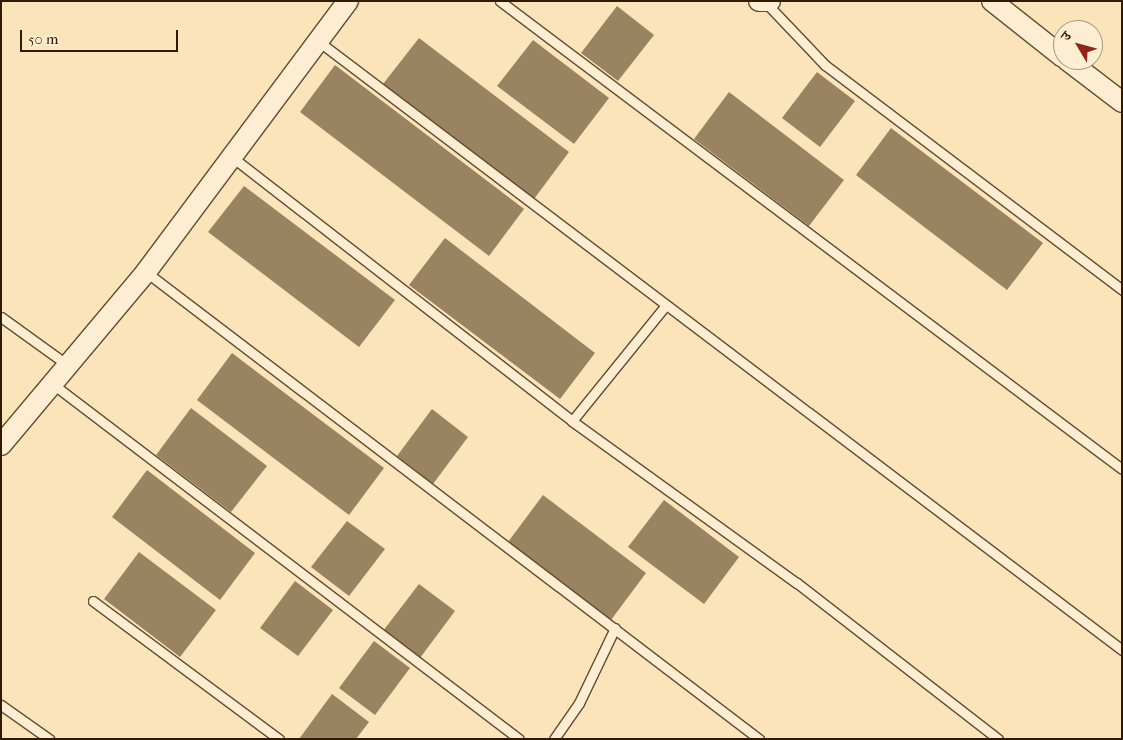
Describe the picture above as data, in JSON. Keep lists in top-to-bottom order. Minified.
{"scale_bar":"50 m","north":"top left"}
